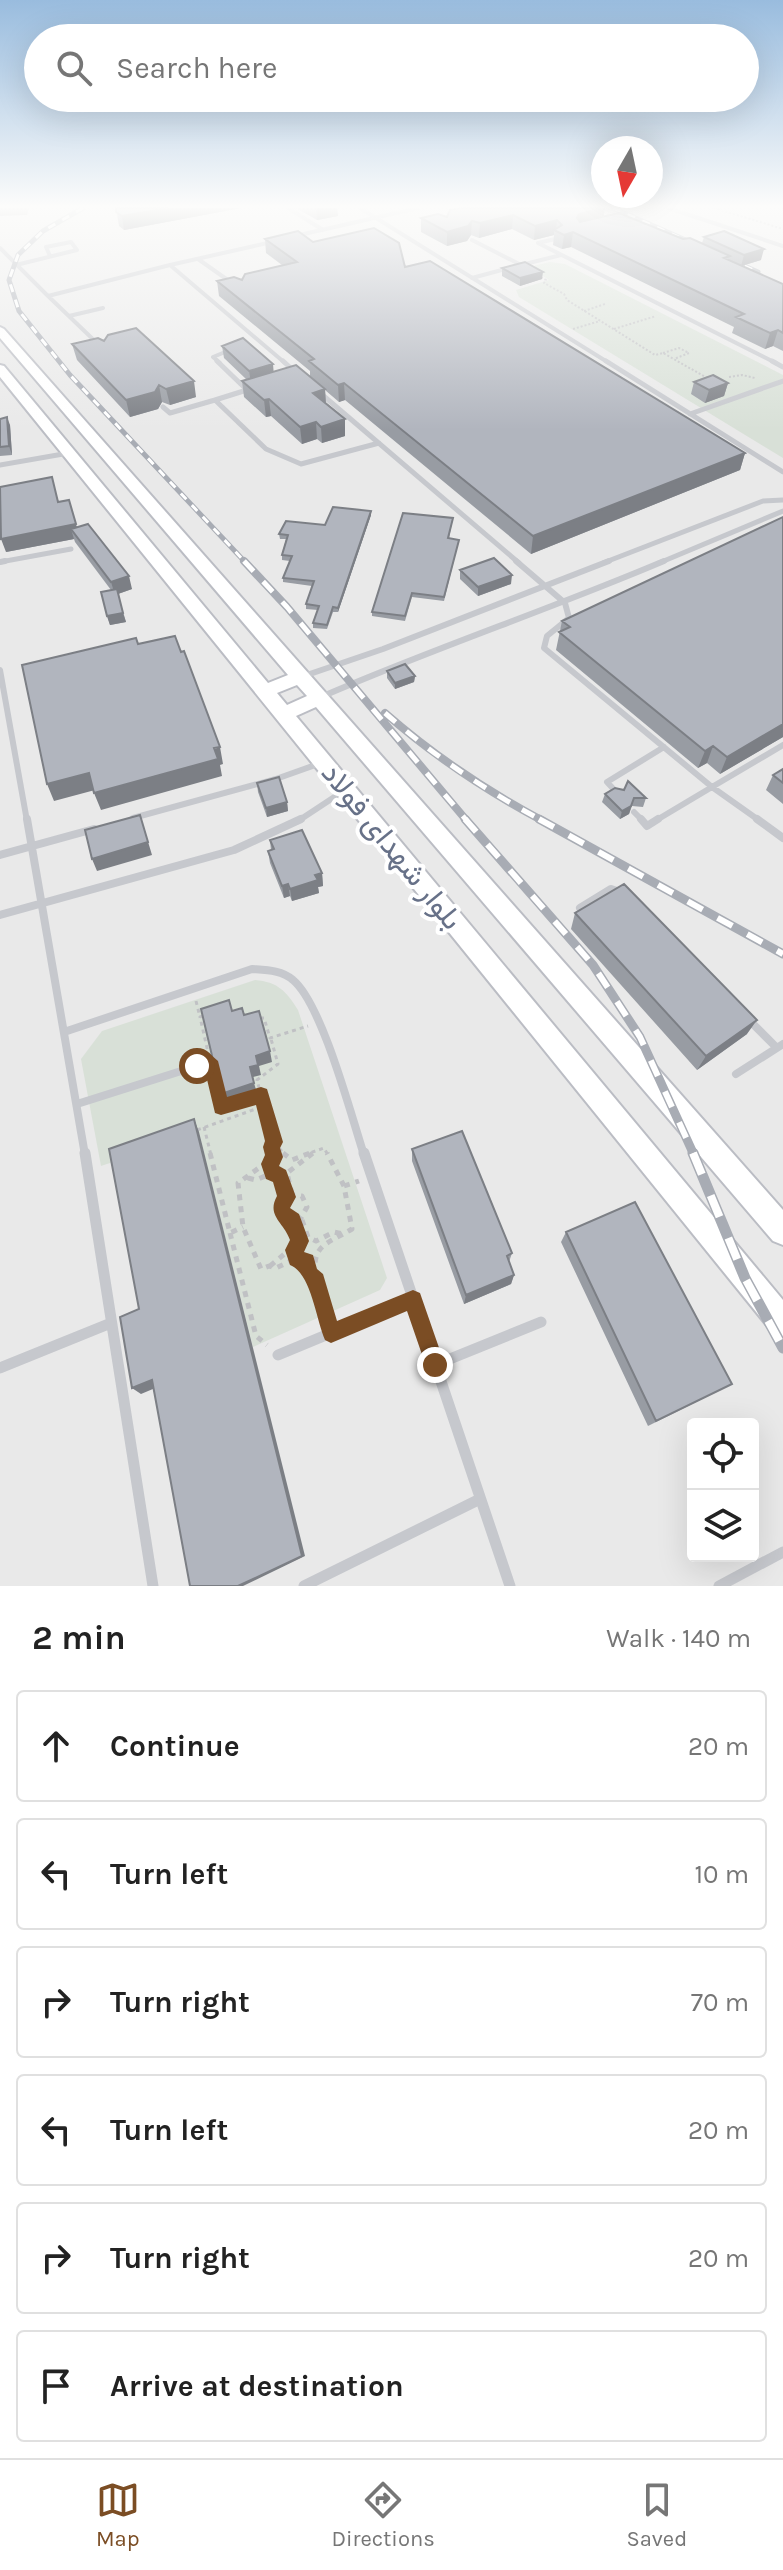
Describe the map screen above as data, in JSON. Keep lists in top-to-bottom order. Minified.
{"streets":{"street":["بلوار شهدای فولاد"]},"north":"bottom","page":{"search":"Search here","heading":["2 min","Walk · 140 m"],"list":[["Continue","20 m"],["Turn left","10 m"],["Turn right","70 m"],["Turn left","20 m"],["Turn right","20 m"],"Arrive at destination"],"nav":["Map","Directions","Saved"]}}
